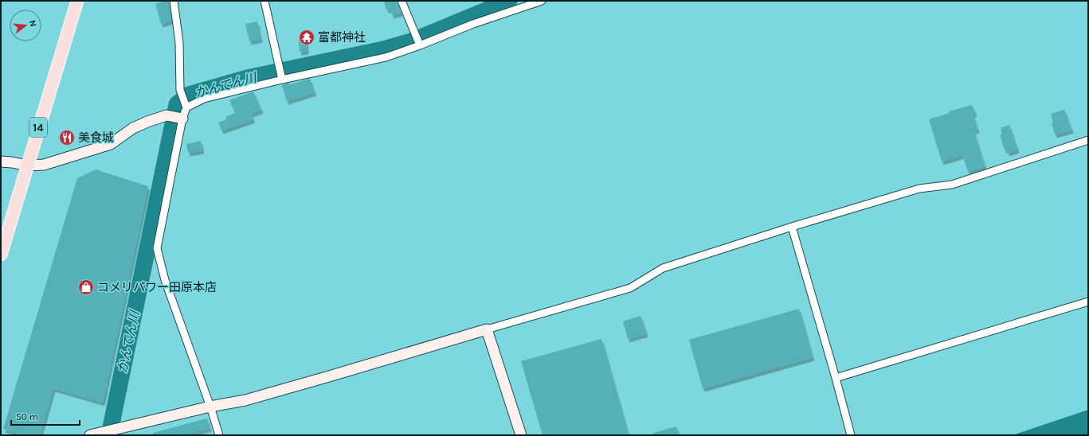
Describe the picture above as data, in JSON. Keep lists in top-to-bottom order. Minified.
{"streets":{"main road":["14"]},"water":["かんでん川"],"places":{"temple":["富都神社"],"restaurant":["美食城"],"shop":["コメリパワー田原本店"]},"scale_bar":"50 m","north":"right"}
